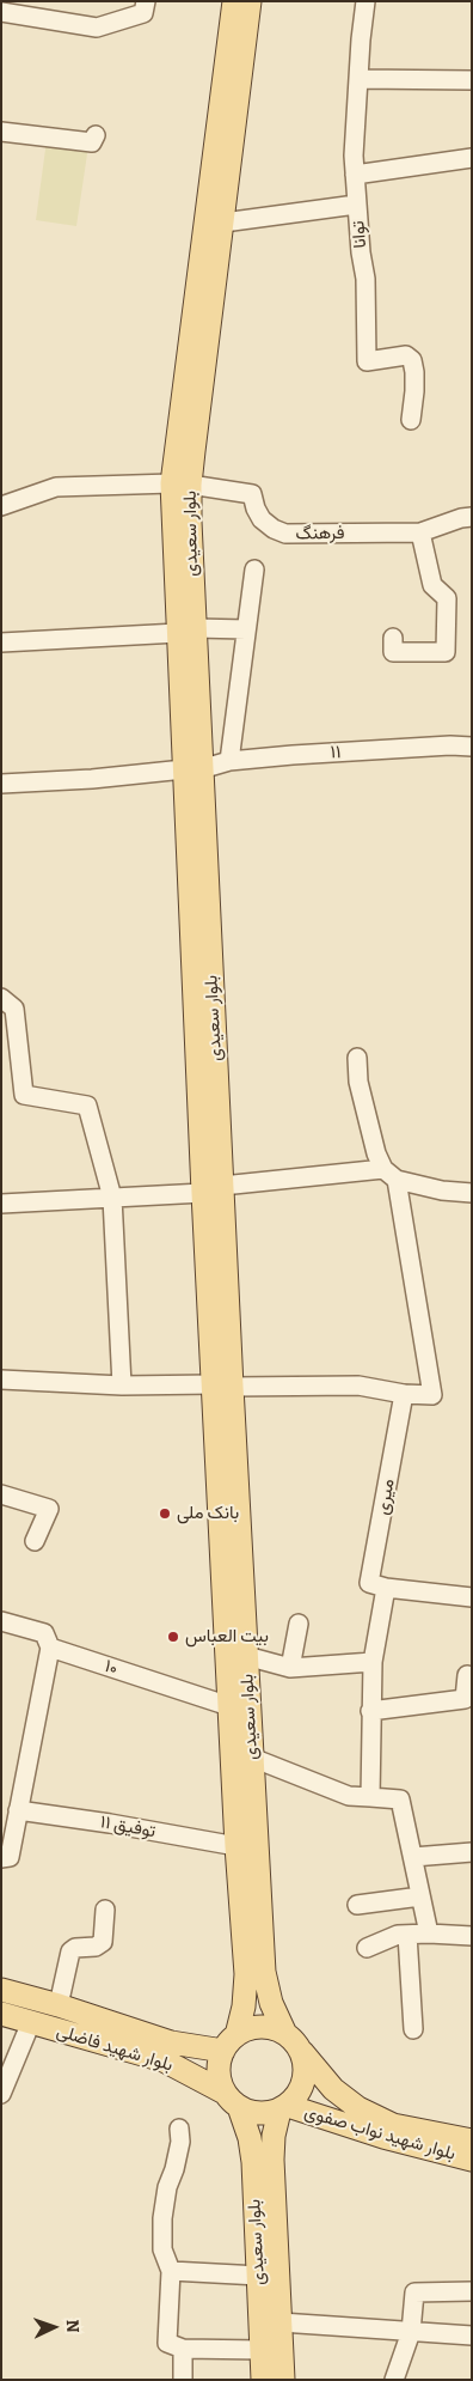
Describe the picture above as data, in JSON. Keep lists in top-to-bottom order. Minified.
{"streets":{"main road":["بلوار سعیدی","بلوار شهید فاضلی","بلوار شهید نواب صفوی"],"street":["توانا","فرهنگ","۱۱","میری","۱۰","توفیق ۱۱"]},"crossings":[["بلوار سعیدی","فرهنگ"],["بلوار سعیدی","۱۱"],["بلوار سعیدی","۱۰"],["بلوار سعیدی","توفیق ۱۱"],["بلوار سعیدی","بلوار شهید فاضلی"],["بلوار سعیدی","بلوار شهید نواب صفوی"],["بلوار شهید فاضلی","بلوار شهید نواب صفوی"]],"places":["بانک ملی","بیت العباس"],"north":"right"}
